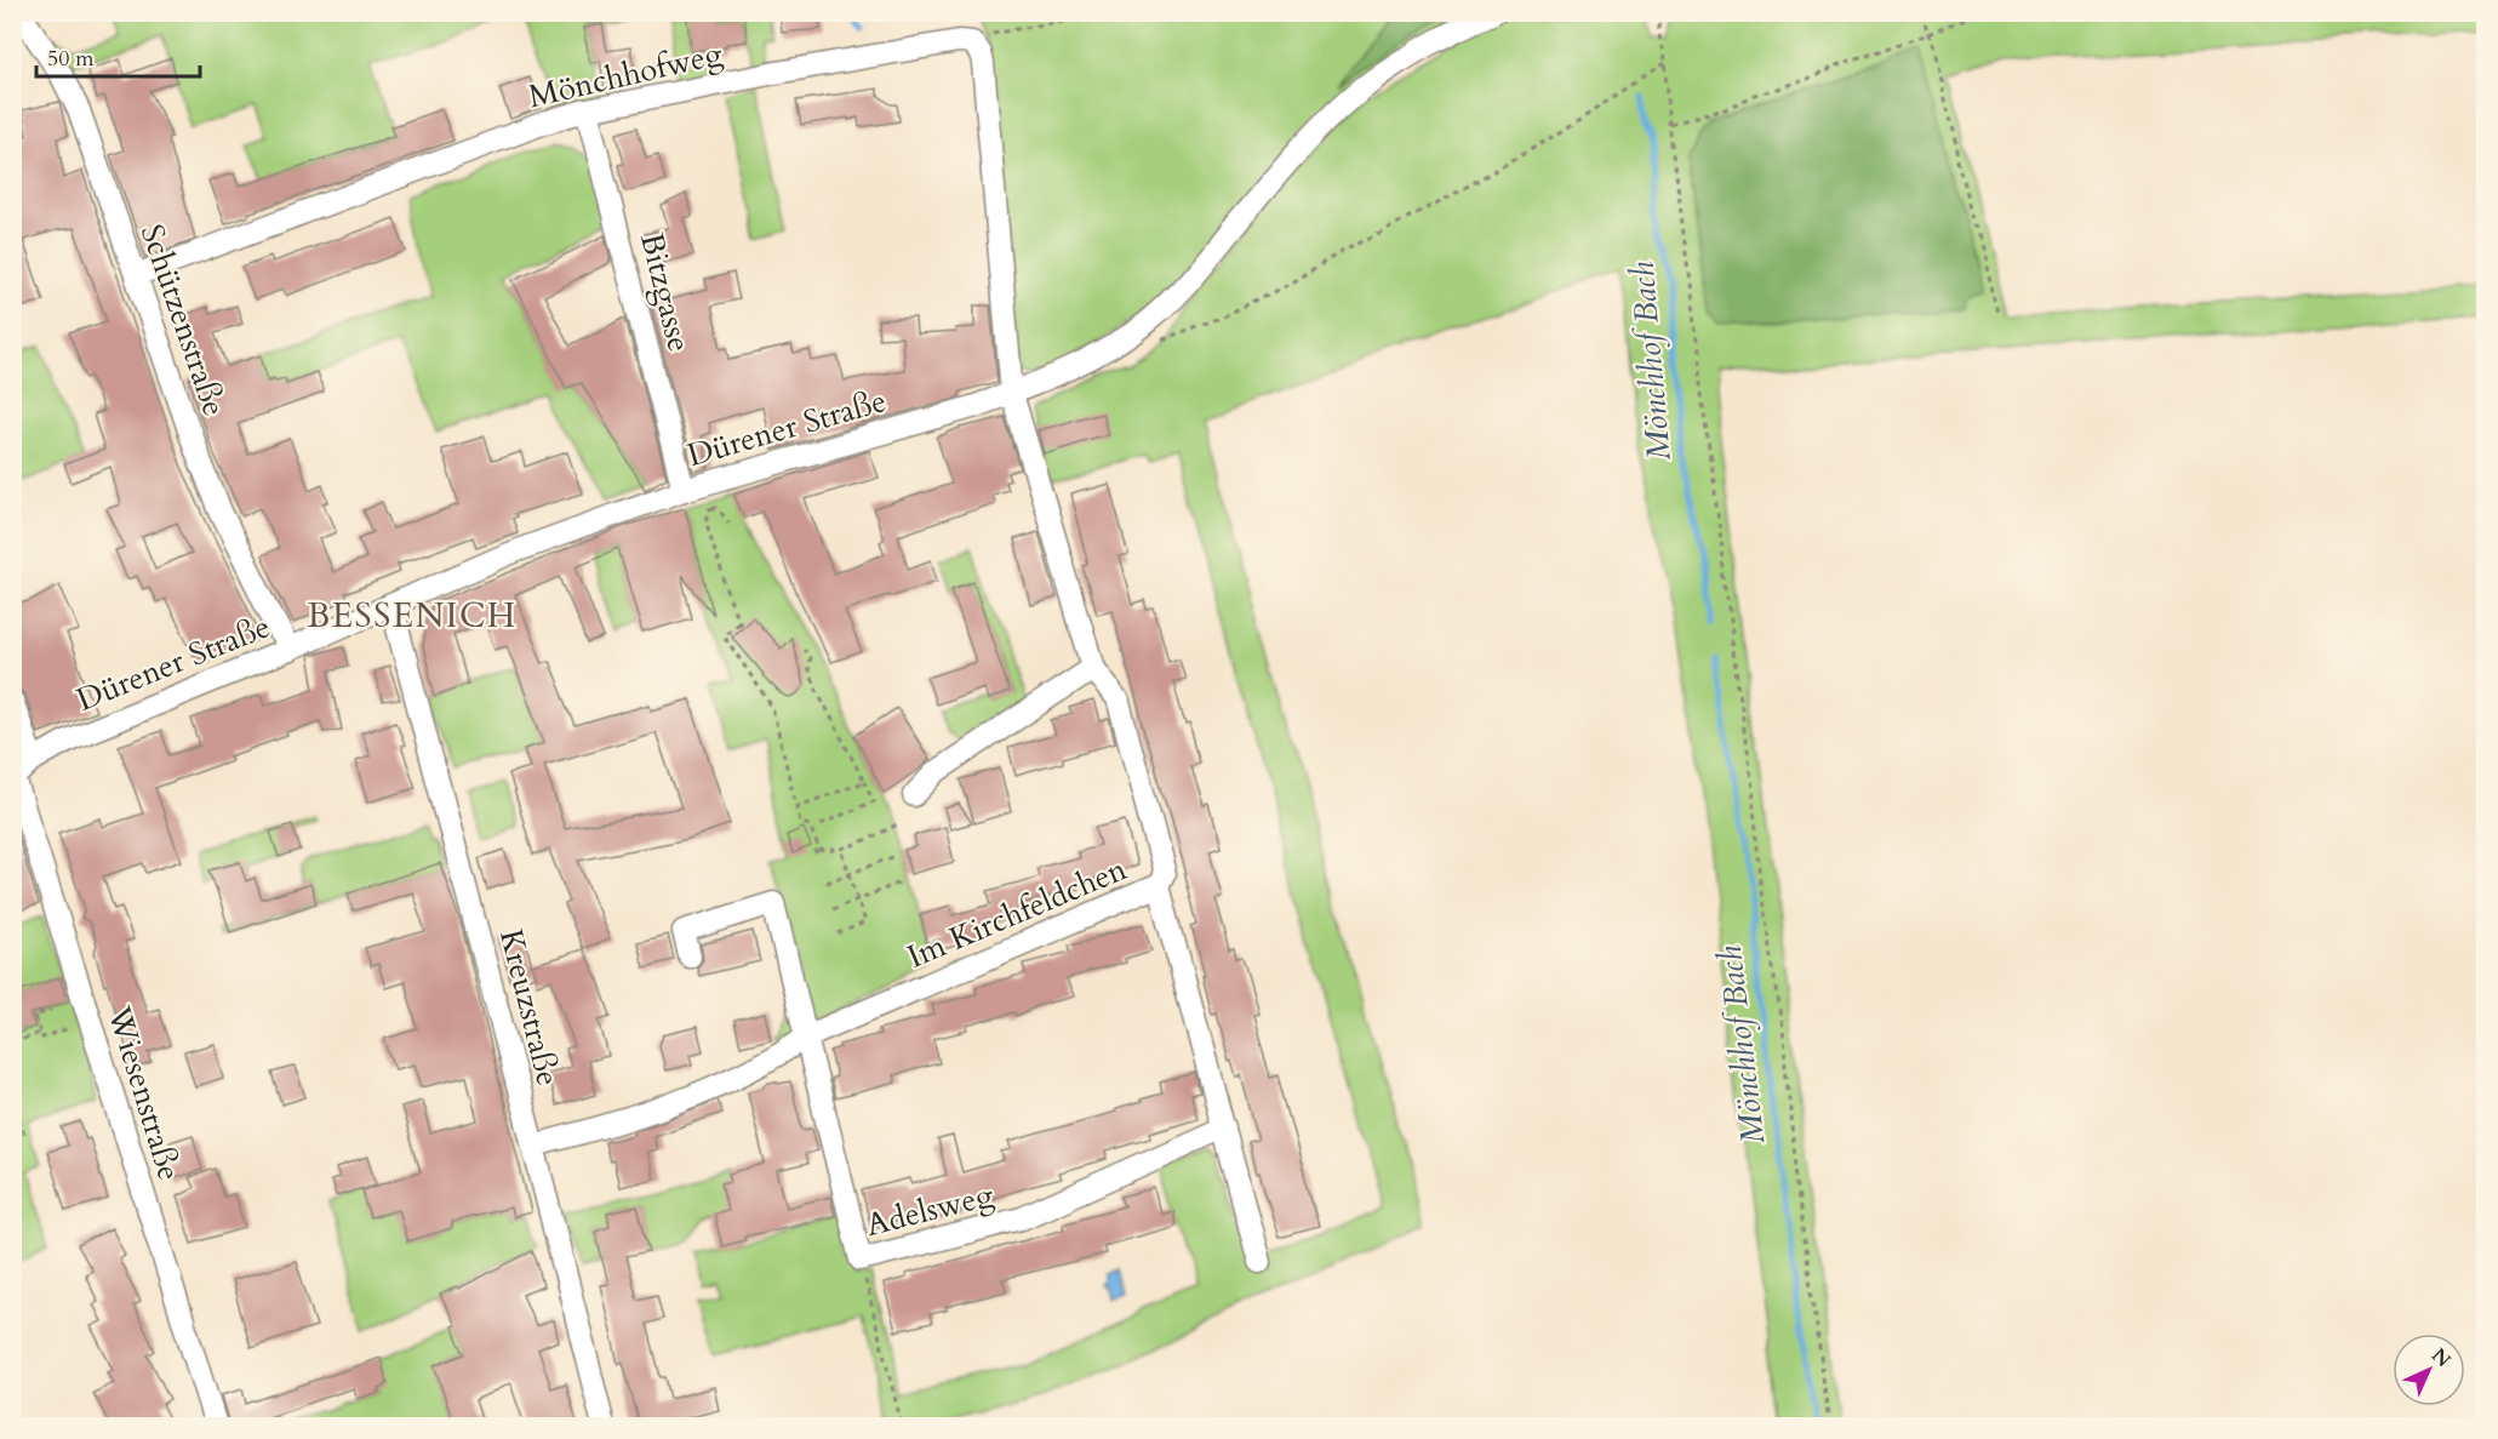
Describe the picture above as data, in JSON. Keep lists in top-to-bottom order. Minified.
{"streets":{"street":["Mönchhofweg","Bitzgasse","Schützenstraße","Dürener Straße","Im Kirchfeldchen","Kreuzstraße","Wiesenstraße","Adelsweg"]},"crossings":[["Mönchhofweg","Bitzgasse"],["Mönchhofweg","Schützenstraße"],["Bitzgasse","Dürener Straße"],["Schützenstraße","Dürener Straße"],["Dürener Straße","Im Kirchfeldchen"],["Dürener Straße","Kreuzstraße"],["Dürener Straße","Wiesenstraße"],["Im Kirchfeldchen","Kreuzstraße"],["Im Kirchfeldchen","Adelsweg"]],"districts":["BESSENICH"],"water":["Mönchhof Bach"],"scale_bar":"50 m","north":"top right"}
